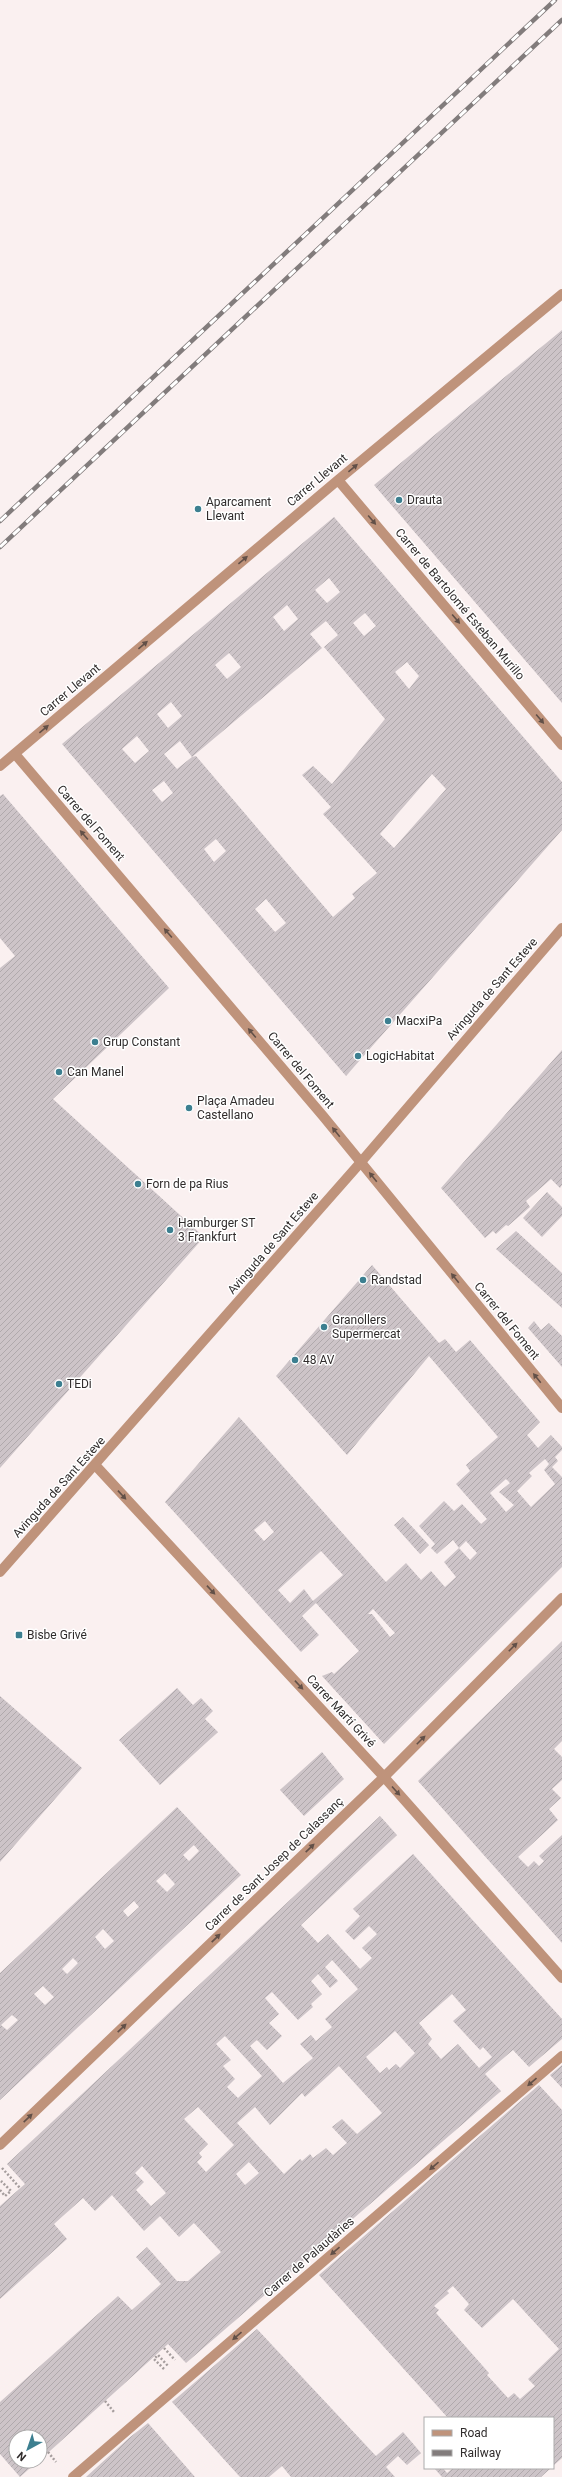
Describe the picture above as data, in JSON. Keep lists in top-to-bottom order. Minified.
{"streets":{"street":["Carrer Llevant","Carrer de Bartolomé Esteban Murillo","Carrer del Foment","Avinguda de Sant Esteve","Carrer Martí Grivé","Carrer de Sant Josep de Calassanç","Carrer de Palaudàries"]},"crossings":[["Carrer Llevant","Carrer de Bartolomé Esteban Murillo"],["Carrer Llevant","Carrer del Foment"],["Carrer del Foment","Avinguda de Sant Esteve"],["Avinguda de Sant Esteve","Carrer Martí Grivé"],["Carrer Martí Grivé","Carrer de Sant Josep de Calassanç"]],"one_way":["Carrer Llevant","Carrer de Bartolomé Esteban Murillo","Carrer del Foment","Carrer Martí Grivé","Carrer de Sant Josep de Calassanç","Carrer de Palaudàries"],"places":{"other":["Drauta","Aparcament Llevant","MacxiPa","Grup Constant","LogicHabitat","Can Manel","Plaça Amadeu Castellano","Forn de pa Rius","Hamburger ST 3 Frankfurt","Randstad","Granollers Supermercat","48 AV","TEDi"],"transit":["Bisbe Grivé"]},"legend":["Road","Railway"],"north":"bottom left"}
